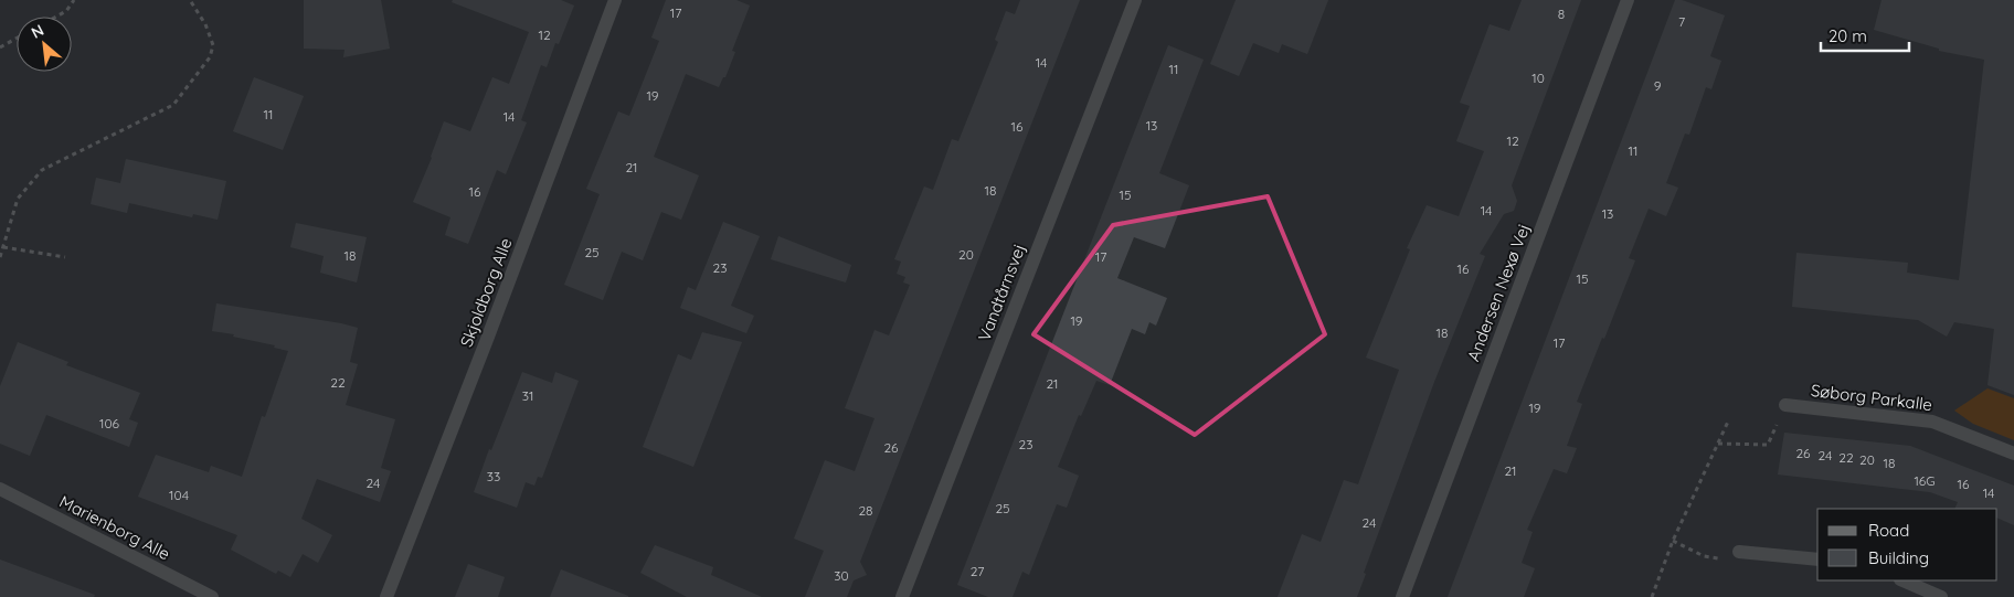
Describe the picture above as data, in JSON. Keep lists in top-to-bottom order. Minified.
{"streets":{"street":["Skjoldborg Alle","Vandtårnsvej","Andersen Nexø Vej","Søborg Parkalle","Marienborg Alle"]},"house_numbers":["17","8","7","12","14","11","10","9","19","11","14","13","16","12","11","21","18","16","15","14","13","25","20","18","17","23","16","15","19","18","17","22","21","31","19","106","23","26","26","24","22","20","18","21","33","16G","24","16","14","104","25","28","24","27","30"],"legend":["Road","Building"],"scale_bar":"20 m","north":"top left"}
